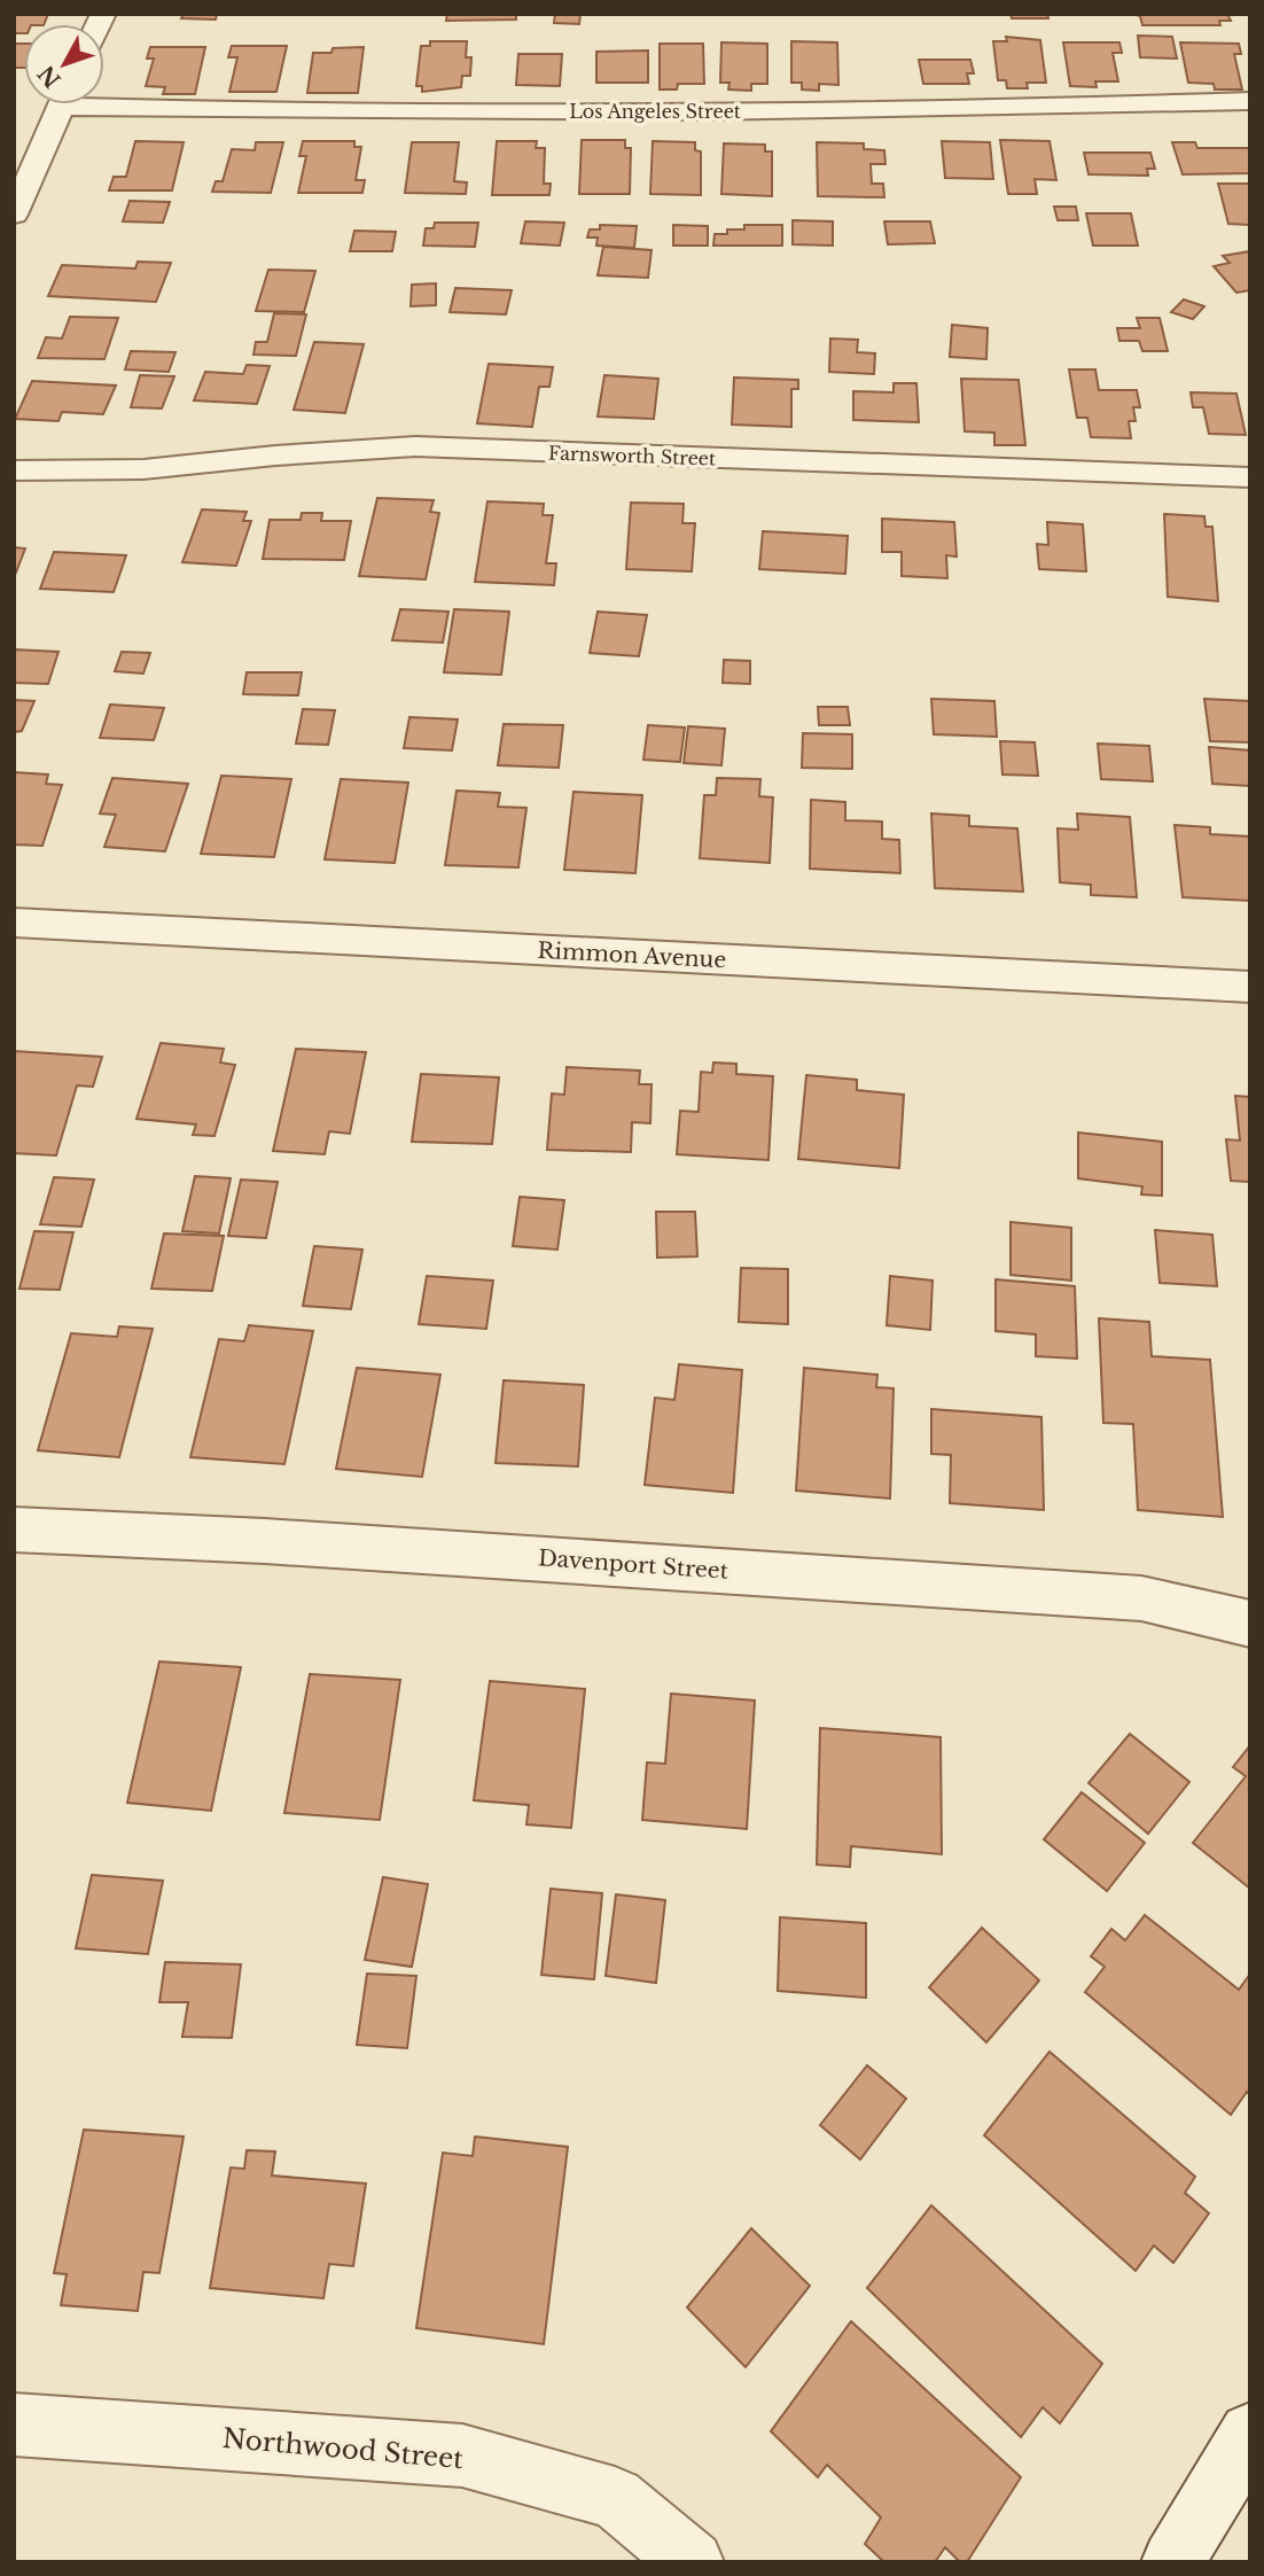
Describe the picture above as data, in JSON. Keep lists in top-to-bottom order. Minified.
{"streets":{"street":["Los Angeles Street","Farnsworth Street","Rimmon Avenue","Davenport Street","Northwood Street"]},"north":"bottom left"}
